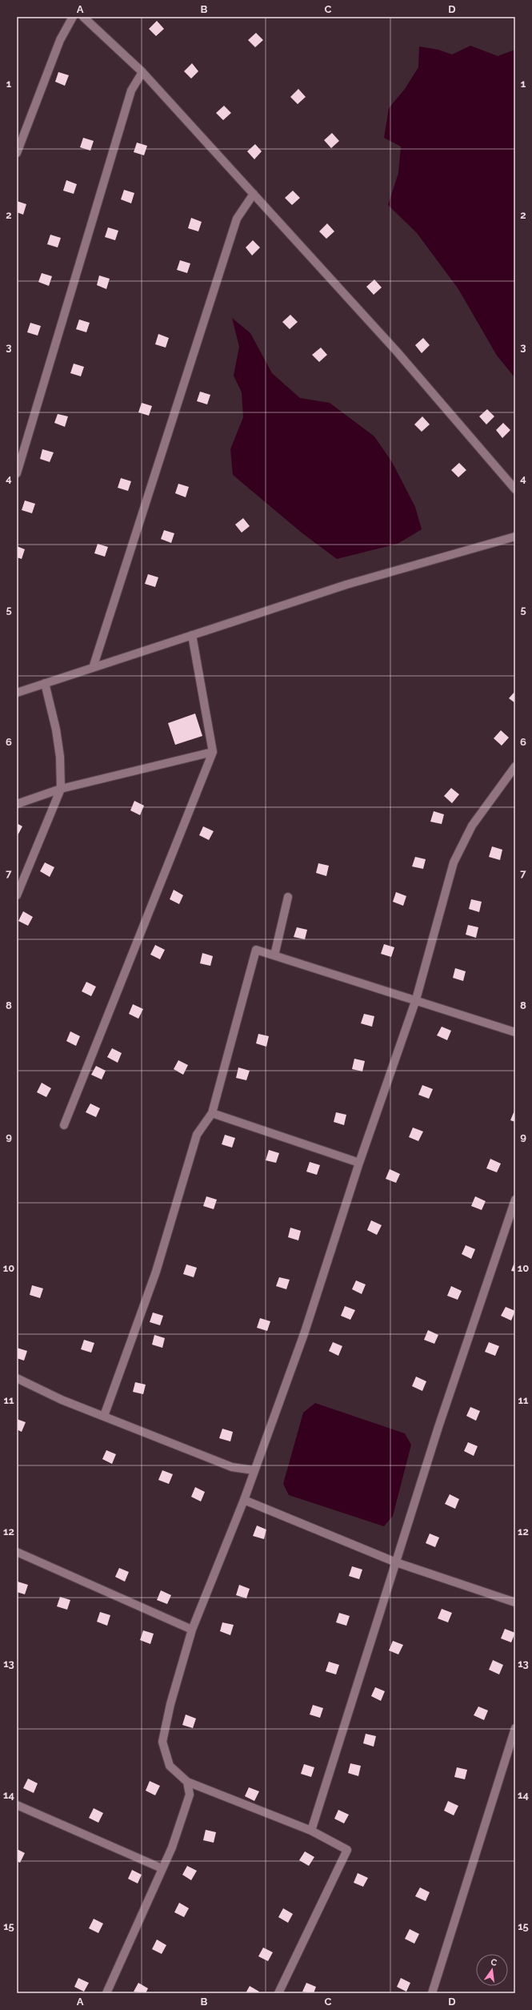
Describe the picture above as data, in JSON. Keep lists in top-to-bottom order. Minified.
{"north":"top","grid":{"columns":["A","B","C","D"],"rows":["1","2","3","4","5","6","7","8","9","10","11","12","13","14","15"]}}
